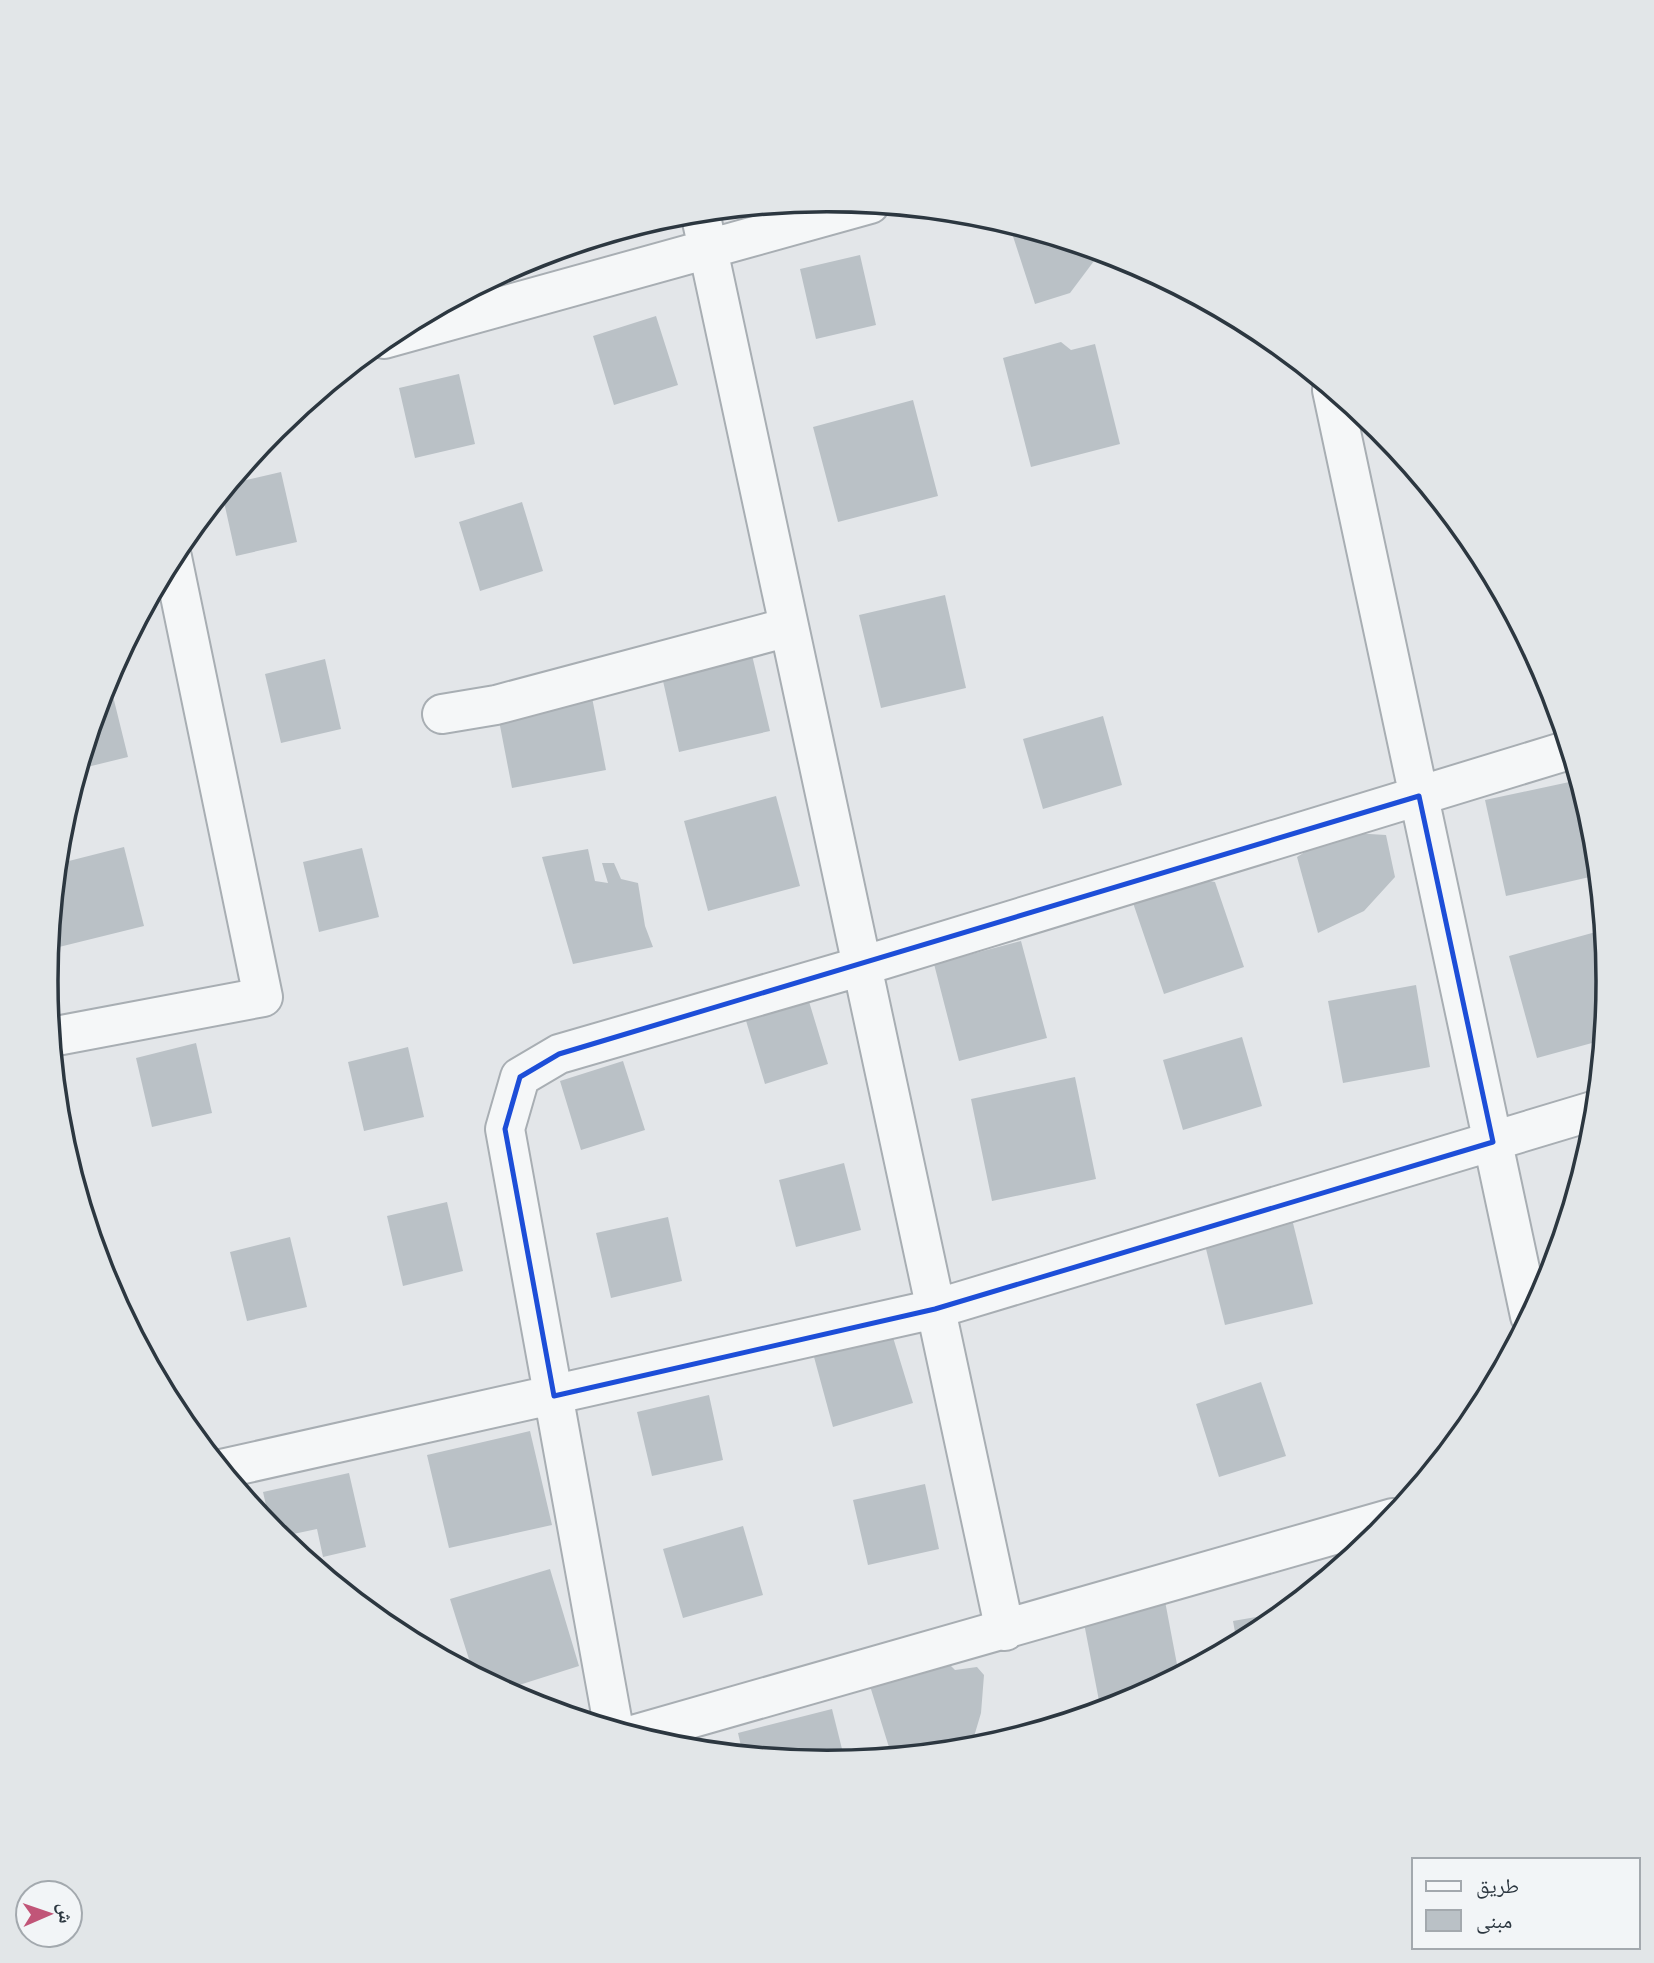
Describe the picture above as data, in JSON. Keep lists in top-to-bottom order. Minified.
{"legend":["طريق","مبنى"],"north":"right"}
